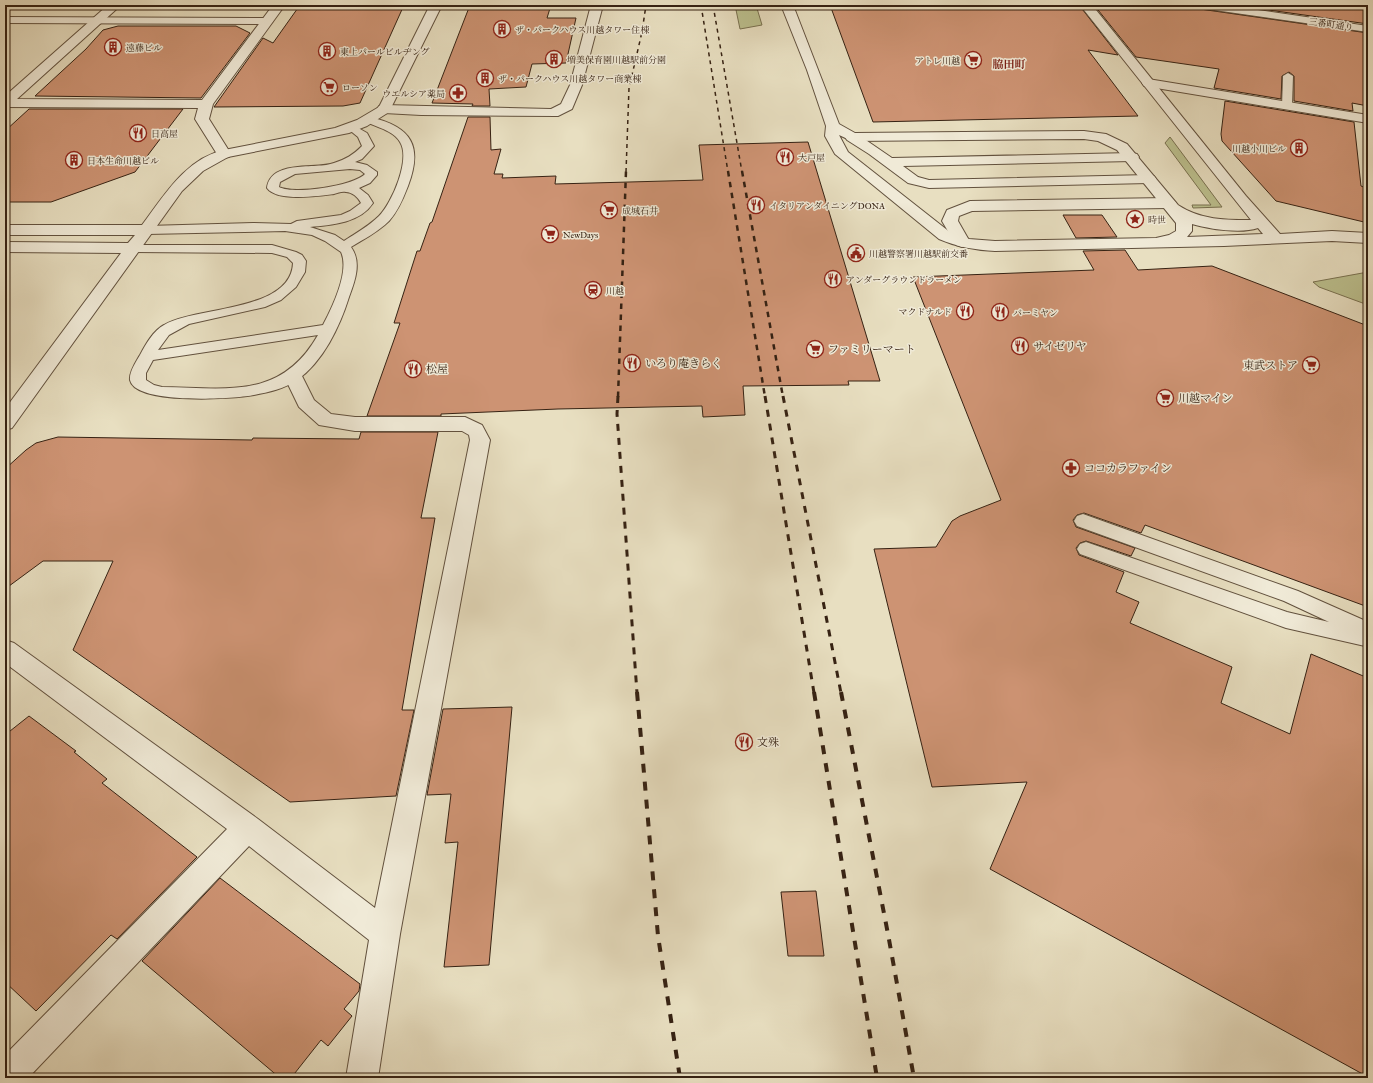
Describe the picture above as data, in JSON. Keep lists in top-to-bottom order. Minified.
{"streets":{"street":["三番町通り"]},"districts":["脇田町"],"places":{"building":["ザ・パークハウス川越タワー住棟","遠藤ビル","東上パールビルヂング","増美保育園川越駅前分園","ザ・パークハウス川越タワー商業棟","川越小川ビル","日本生命川越ビル"],"supermarket":["アトレ川越","ローソン","成城石井","NewDays","ファミリーマート","東武ストア","川越マイン"],"pharmacy":["ウエルシア薬局","ココカラファイン"],"restaurant":["日高屋","大戸屋","イタリアンダイニングDONA","アンダーグラウンドラーメン","マクドナルド","バーミヤン","サイゼリヤ","いろり庵きらく","松屋","文殊"],"place":["時世"],"public building":["川越警察署川越駅前交番"],"station":["川越"]}}
